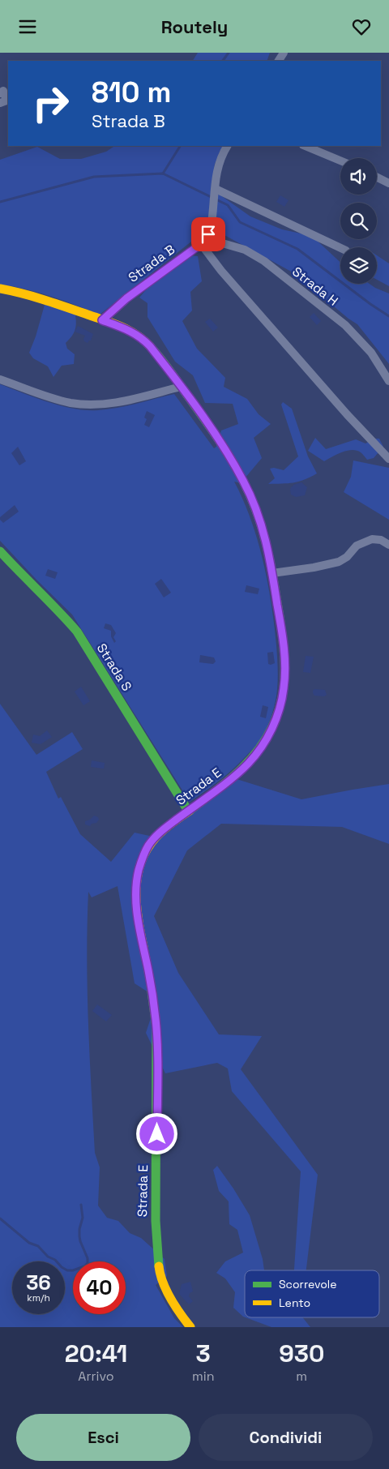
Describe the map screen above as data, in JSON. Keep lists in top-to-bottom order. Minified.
{"streets":{"street":["Strada B","Strada H","Strada S","Strada E"]},"crossings":[["Strada B","Strada H"],["Strada B","Strada E"],["Strada S","Strada E"]],"legend":["Scorrevole","Lento"],"page":{"header":"Routely","turn":["810 m","Strada B"],"speed":"36 km/h","limit":"40","eta":["20:41","Arrivo","3","min","930","m"],"buttons":["Esci","Condividi"]}}
